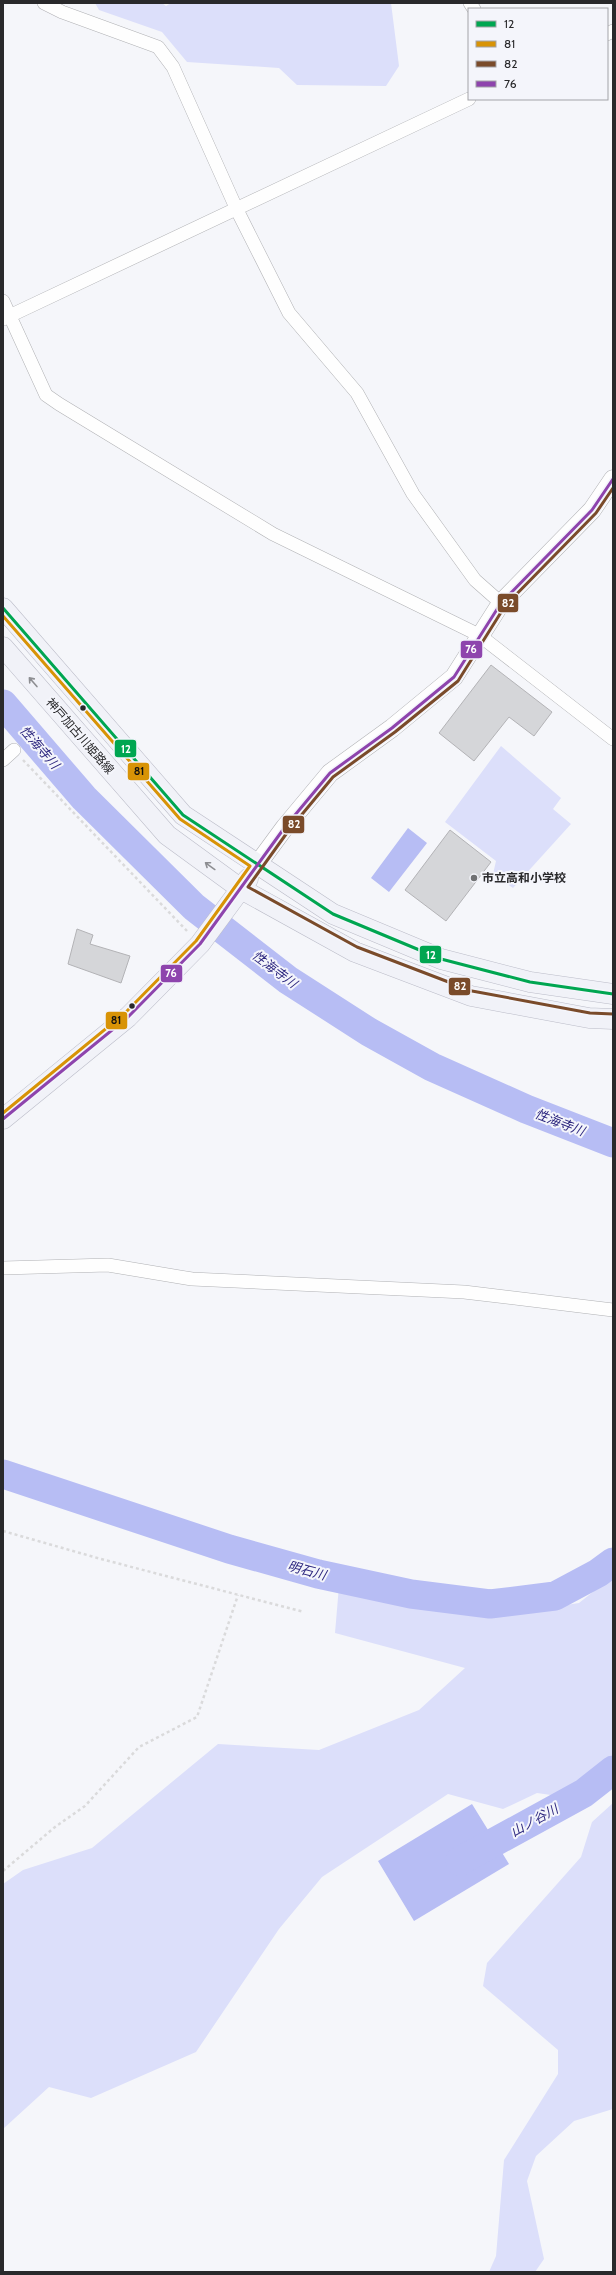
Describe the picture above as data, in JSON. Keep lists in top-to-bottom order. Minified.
{"streets":{"main road":["神戸加古川姫路線"]},"water":["性海寺川","明石川","山ノ谷川"],"places":["市立高和小学校"],"lines":["transit line 76","transit line 82","transit line 12","transit line 81"],"legend":["12","81","82","76"]}
